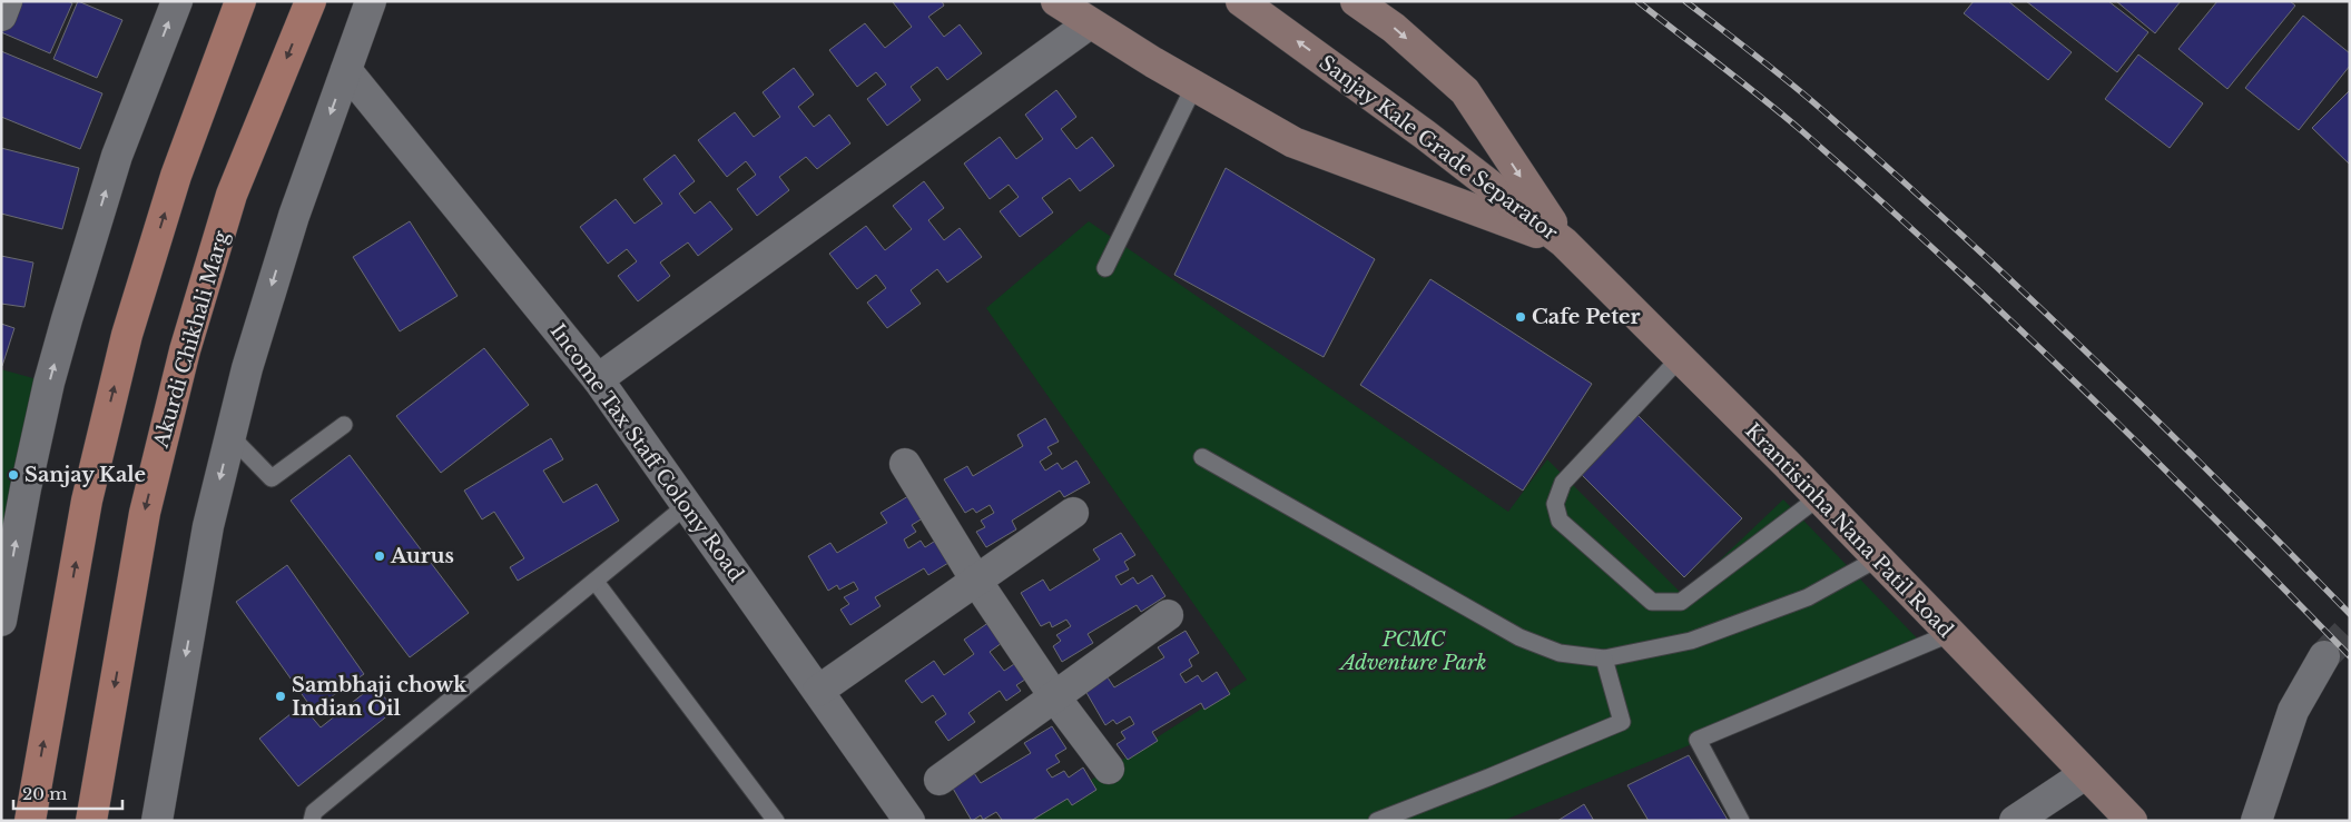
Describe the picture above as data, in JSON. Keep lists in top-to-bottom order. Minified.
{"streets":{"main road":["Sanjay Kale Grade Separator","Akurdi Chikhali Marg","Krantisinha Nana Patil Road"],"street":["Income Tax Staff Colony Road"]},"crossings":[["Sanjay Kale Grade Separator","Krantisinha Nana Patil Road"]],"parks":["PCMC Adventure Park"],"places":["Cafe Peter","Sanjay Kale","Aurus","Sambhaji chowk Indian Oil"],"scale_bar":"20 m"}
